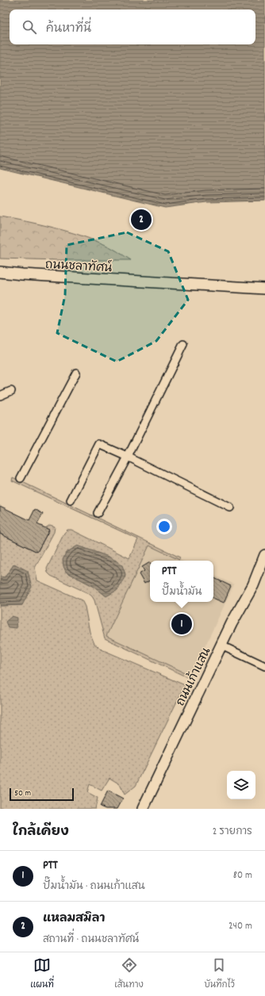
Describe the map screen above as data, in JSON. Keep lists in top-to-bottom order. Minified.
{"streets":{"main road":["ถนนชลาทัศน์","ถนนเก้าแสน"]},"scale_bar":"50 m","page":{"search":"ค้นหาที่นี่","pins":["2","1"],"popup":["PTT","ปั๊มน้ำมัน"],"scale":"50 m","heading":["ใกล้เคียง","2 รายการ"],"list":[{"mark":"1","name":"PTT","note":"ปั๊มน้ำมัน · ถนนเก้าแสน","value":"80 m"},{"mark":"2","name":"แหลมสมิลา","note":"สถานที่ · ถนนชลาทัศน์","value":"240 m"}],"nav":["แผนที่","เส้นทาง","บันทึกไว้"]}}
